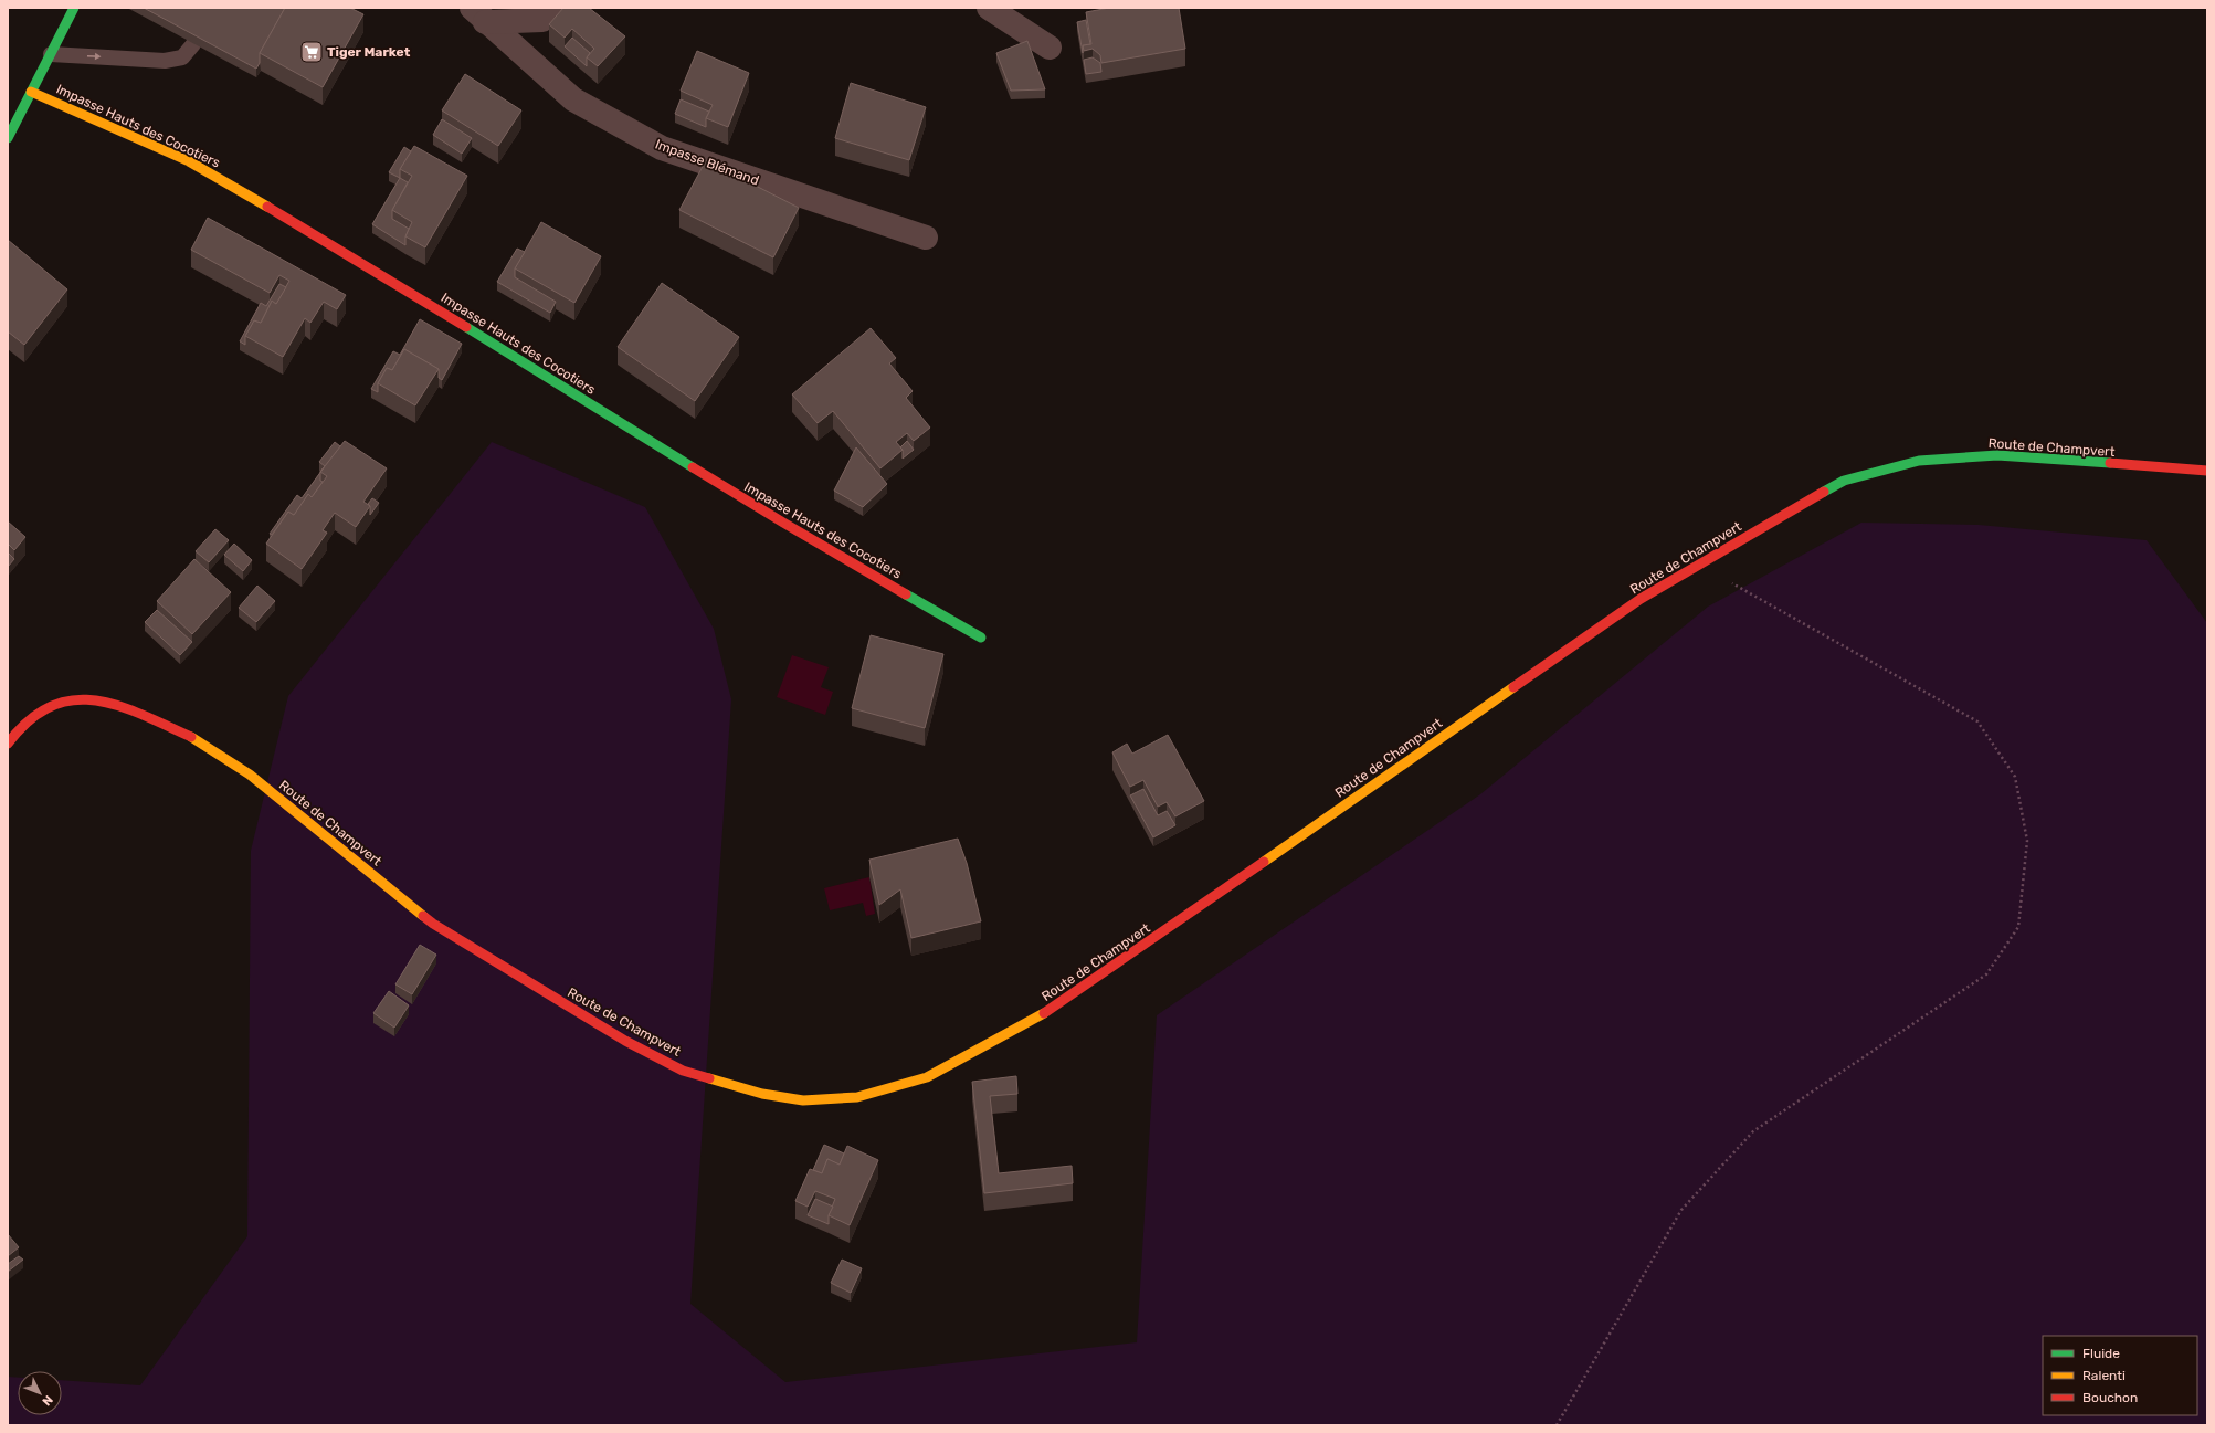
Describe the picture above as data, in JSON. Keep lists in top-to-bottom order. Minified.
{"streets":{"street":["Impasse Hauts des Cocotiers","Impasse Blémand","Route de Champvert"]},"places":{"supermarket":["Tiger Market"]},"legend":["Fluide","Ralenti","Bouchon"],"north":"bottom right"}
